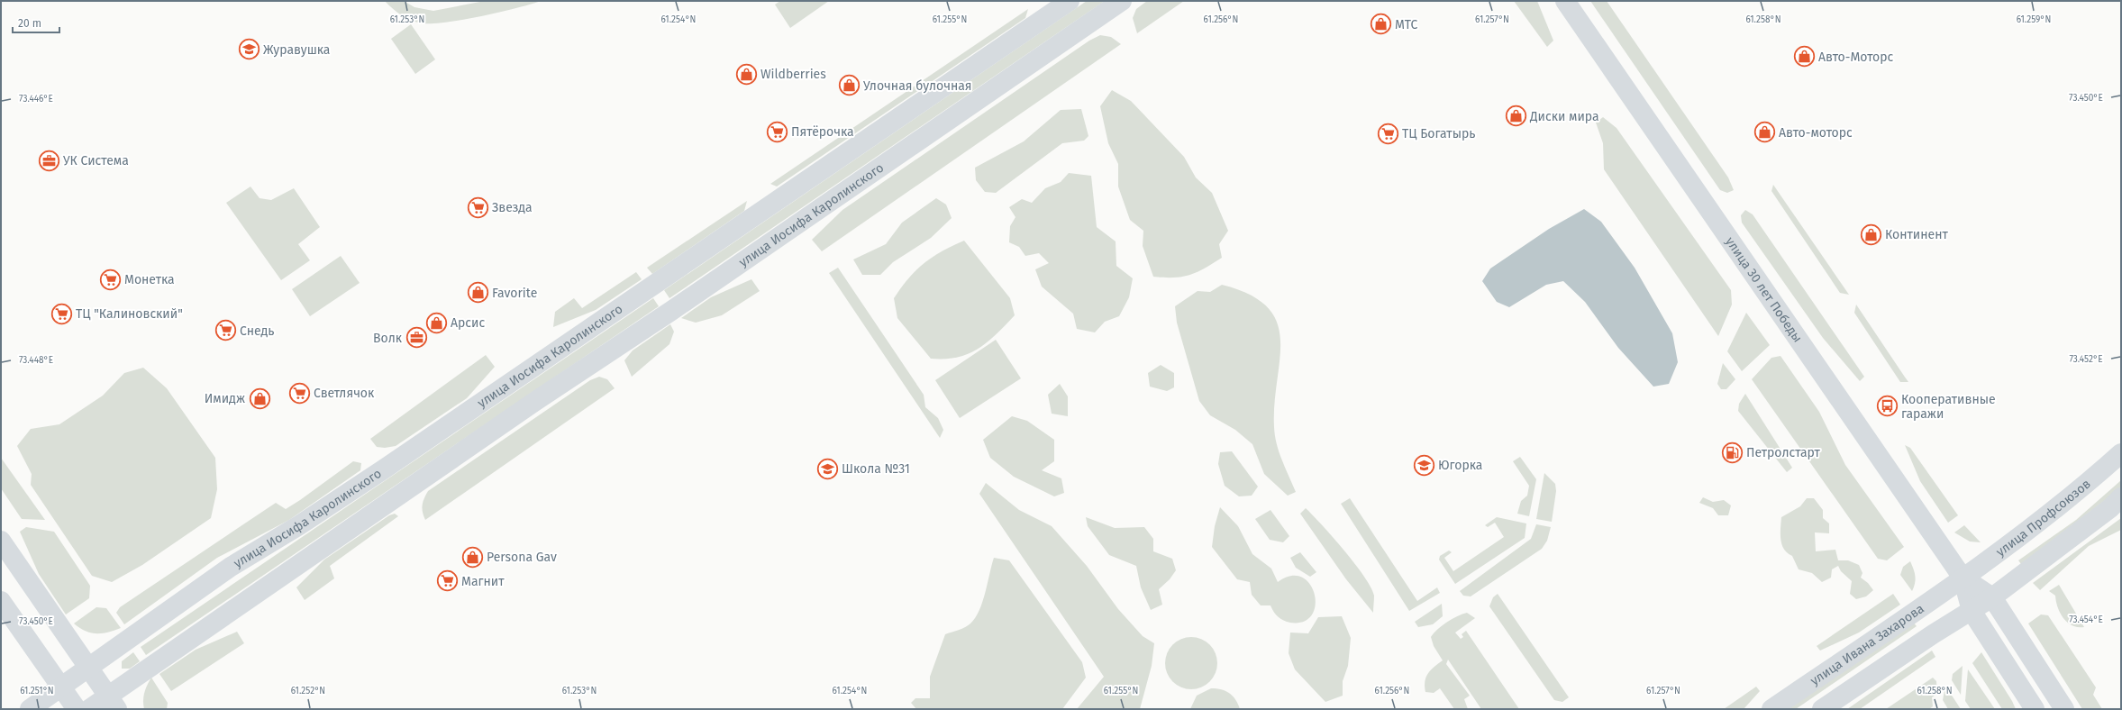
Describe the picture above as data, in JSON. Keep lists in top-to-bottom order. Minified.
{"streets":{"main road":["улица Иосифа Каролинского","улица 30 лет Победы","улица Профсоюзов","улица Ивана Захарова"]},"crossings":[["улица 30 лет Победы","улица Профсоюзов"],["улица 30 лет Победы","улица Ивана Захарова"],["улица Профсоюзов","улица Ивана Захарова"]],"places":{"shop":["МТС","Авто-Моторс","Wildberries","Улочная булочная","Диски мира","Авто-моторс","Континент","Favorite","Арсис","Имидж","Persona Gav"],"school or university":["Журавушка","Югорка","Школа №31"],"supermarket":["Пятёрочка","ТЦ Богатырь","Звезда","Монетка","ТЦ \"Калиновский\"","Снедь","Светлячок","Магнит"],"office":["УК Система","Волк"],"bus stop":["Кооперативные гаражи"],"fuel station":["Петролстарт"]},"scale_bar":"20 m","coordinates":["61.259°N","61.253°N","61.254°N","61.255°N","61.256°N","61.257°N","61.258°N","73.450°E","73.446°E","73.452°E","73.448°E","73.454°E","61.251°N","61.252°N"]}
